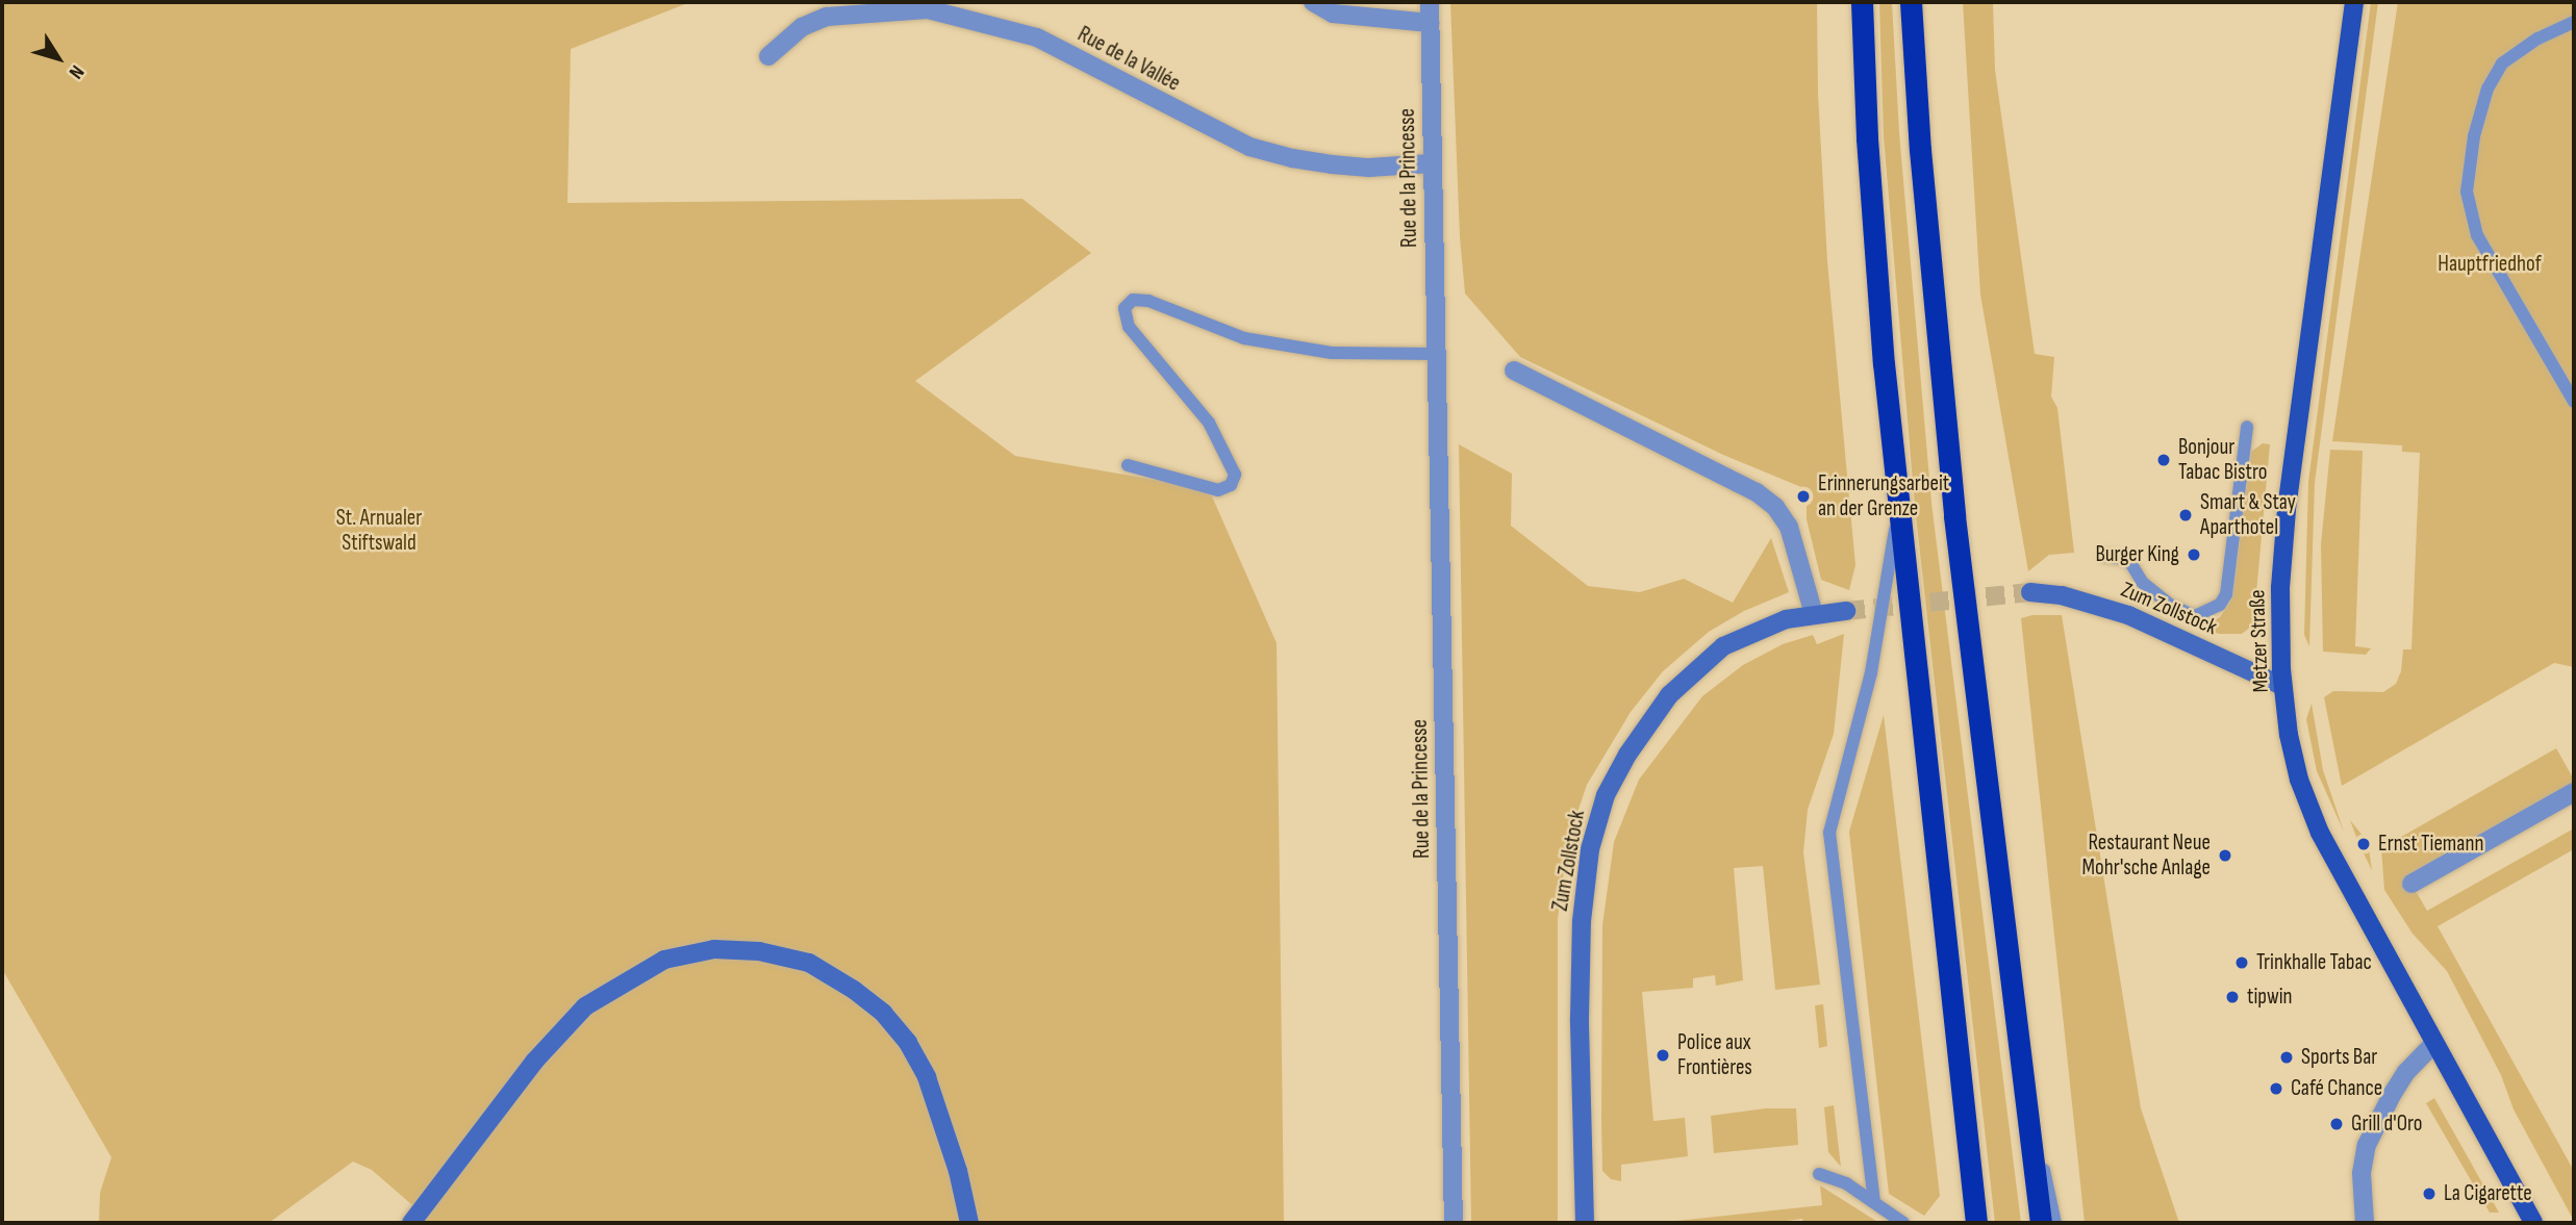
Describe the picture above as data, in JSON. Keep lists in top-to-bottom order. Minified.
{"streets":{"main road":["Metzer Straße"],"street":["Rue de la Vallée","Rue de la Princesse","Zum Zollstock"]},"crossings":[["Rue de la Vallée","Rue de la Princesse"],["Zum Zollstock","Metzer Straße"]],"parks":["Hauptfriedhof","St. Arnualer Stiftswald"],"places":["Bonjour Tabac Bistro","Erinnerungsarbeit an der Grenze","Smart & Stay Aparthotel","Burger King","Ernst Tiemann","Restaurant Neue Mohr'sche Anlage","Trinkhalle Tabac","tipwin","Police aux Frontières","Sports Bar","Café Chance","Grill d'Oro","La Cigarette"],"north":"bottom right"}
